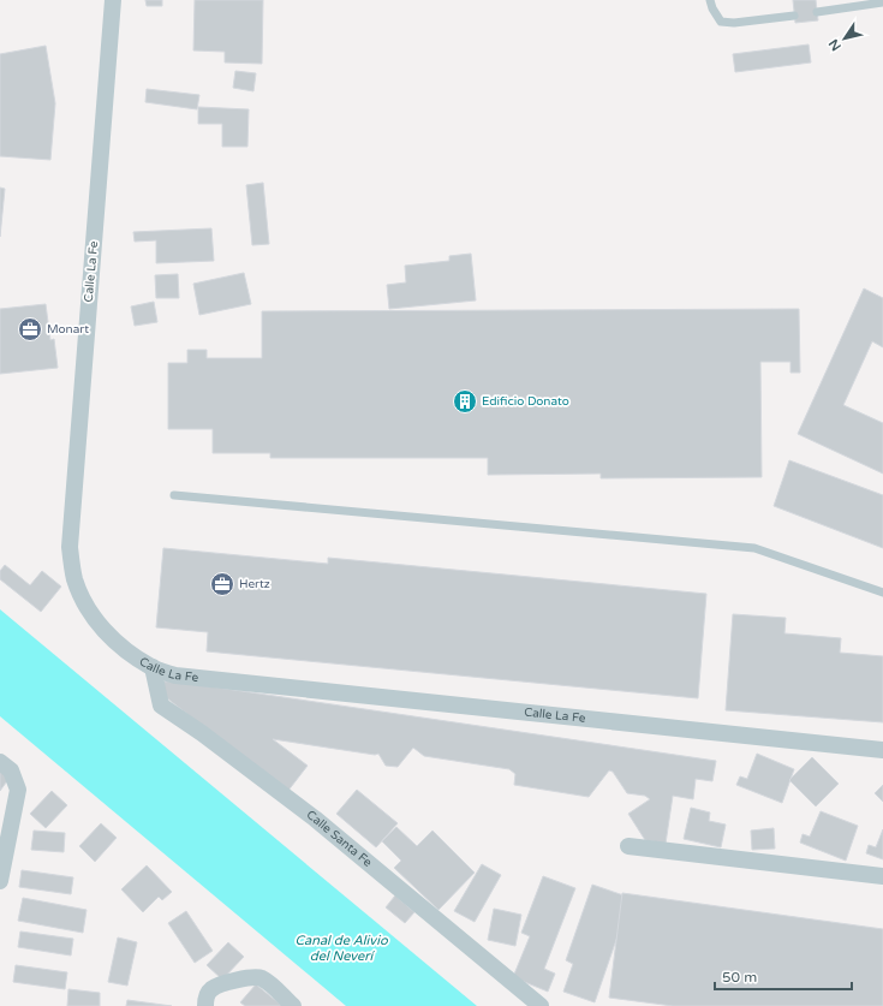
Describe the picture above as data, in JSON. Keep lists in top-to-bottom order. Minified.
{"streets":{"street":["Calle La Fe","Calle Santa Fe"]},"crossings":[["Calle La Fe","Calle Santa Fe"]],"water":["Canal de Alivio del Neverí"],"places":{"office":["Monart","Hertz"],"building":["Edificio Donato"]},"scale_bar":"50 m","north":"bottom left"}
